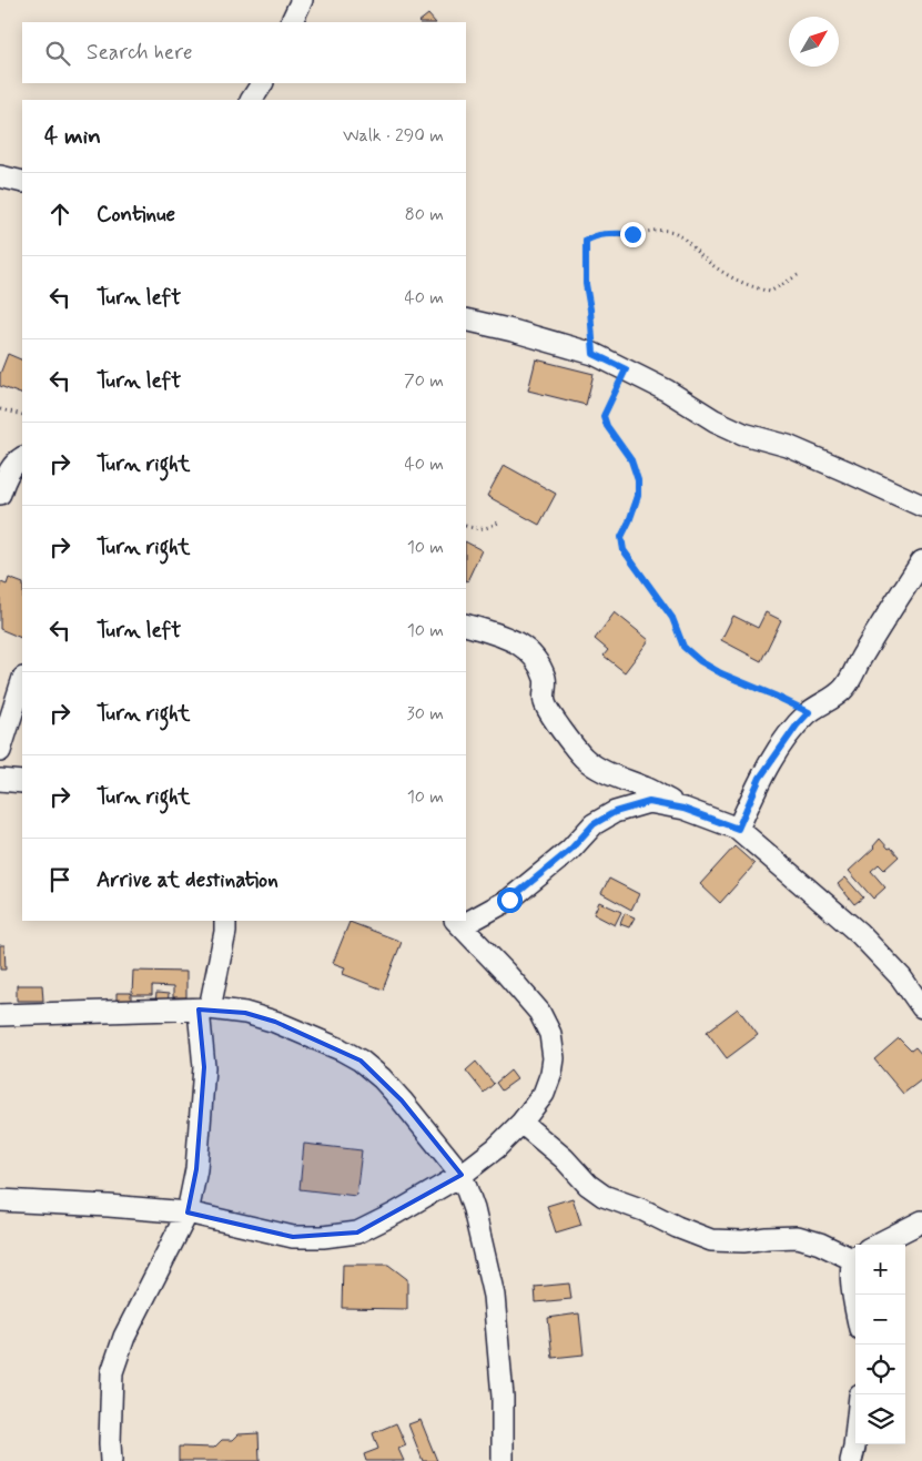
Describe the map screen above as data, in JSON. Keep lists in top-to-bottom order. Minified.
{"north":"top right","page":{"search":"Search here","heading":["4 min","Walk · 290 m"],"list":[["Continue","80 m"],["Turn left","40 m"],["Turn left","70 m"],["Turn right","40 m"],["Turn right","10 m"],["Turn left","10 m"],["Turn right","30 m"],["Turn right","10 m"],"Arrive at destination"],"map_buttons":["+","−"]}}
